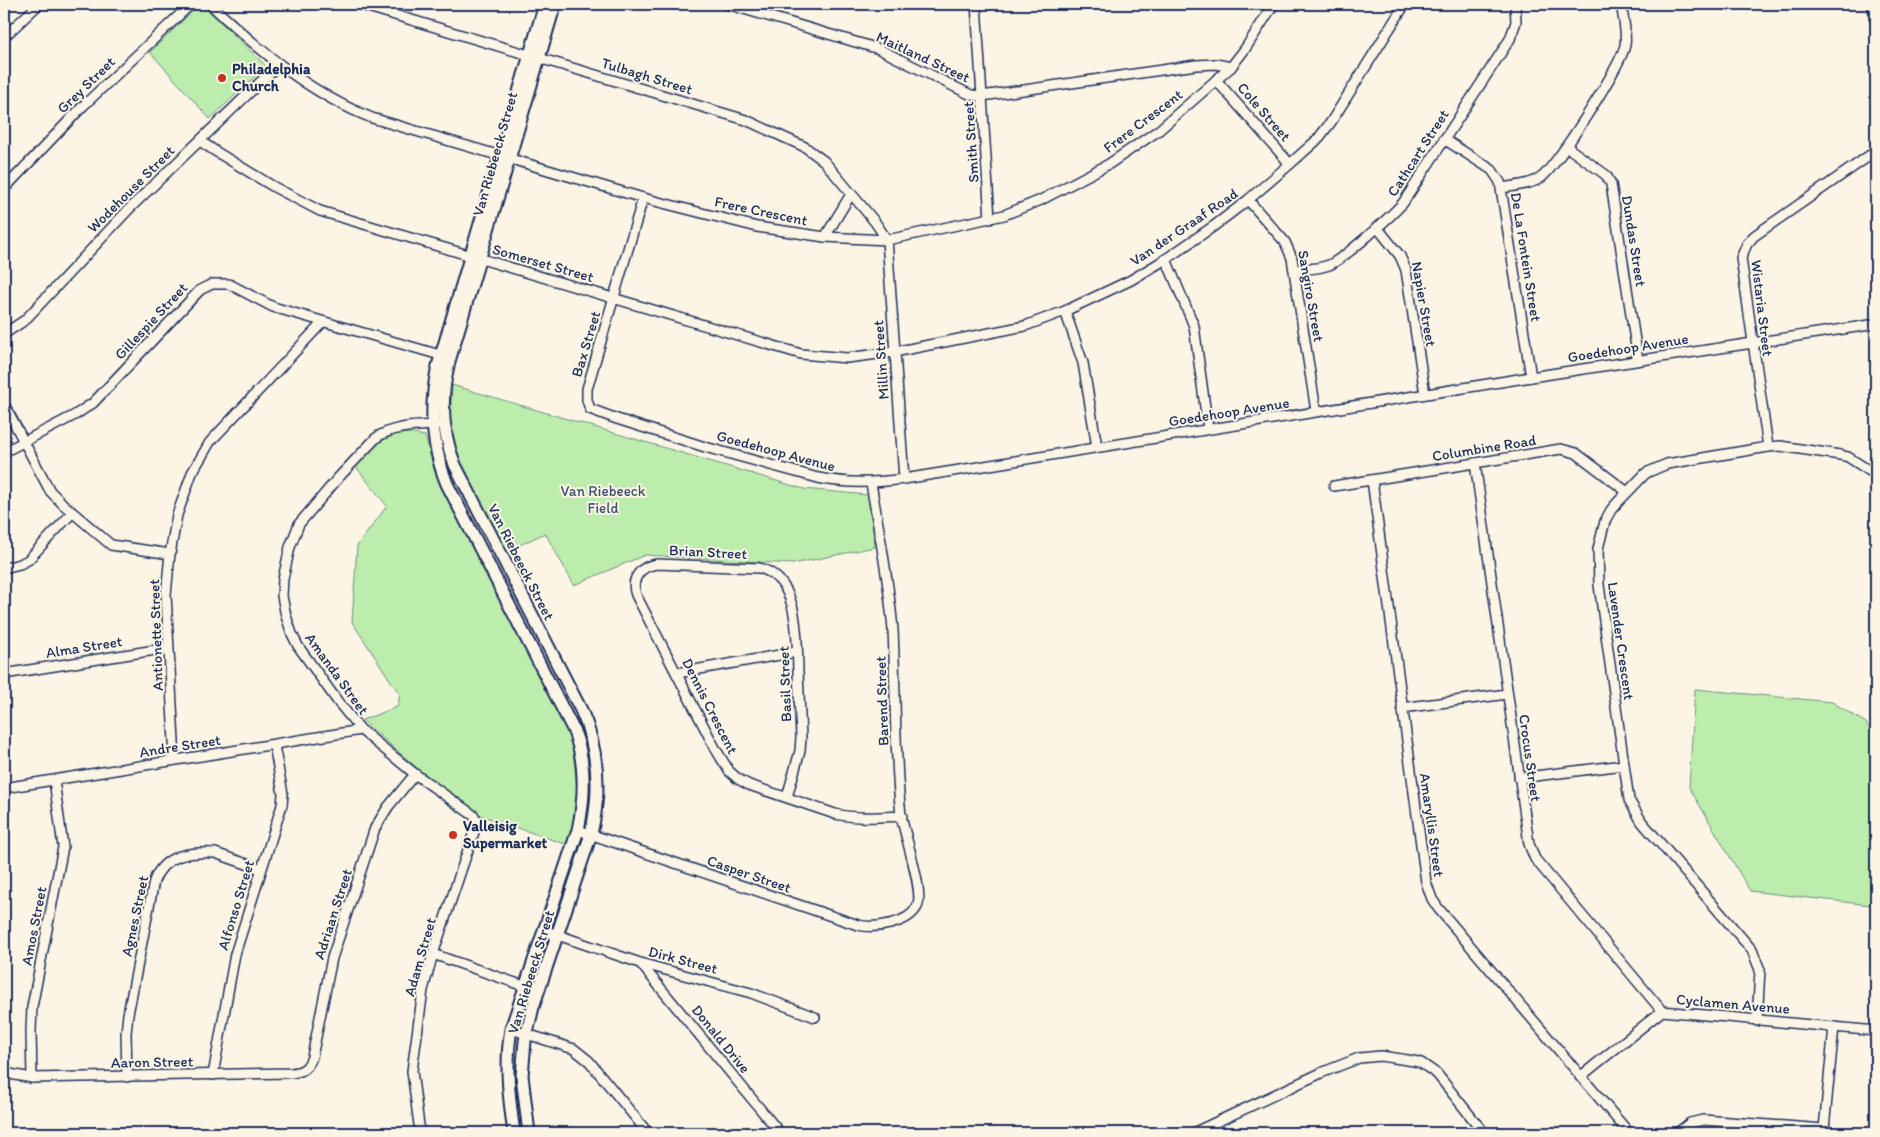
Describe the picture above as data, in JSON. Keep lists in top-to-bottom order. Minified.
{"streets":{"street":["Maitland Street","Tulbagh Street","Grey Street","Cole Street","Frere Crescent","Smith Street","Cathcart Street","Van Riebeeck Street","Wodehouse Street","Van der Graaf Road","Dundas Street","De La Fontein Street","Somerset Street","Sangiro Street","Napier Street","Wistaria Street","Gillespie Street","Bax Street","Goedehoop Avenue","Millin Street","Columbine Road","Brian Street","Antionette Street","Lavender Crescent","Alma Street","Amanda Street","Basil Street","Barend Street","Dennis Crescent","Andre Street","Crocus Street","Amaryllis Street","Casper Street","Alfonso Street","Adriaan Street","Agnes Street","Amos Street","Adam Street","Dirk Street","Cyclamen Avenue","Donald Drive","Aaron Street"]},"crossings":[["Maitland Street","Frere Crescent"],["Maitland Street","Smith Street"],["Tulbagh Street","Frere Crescent"],["Tulbagh Street","Van Riebeeck Street"],["Tulbagh Street","Millin Street"],["Cole Street","Frere Crescent"],["Cole Street","Van der Graaf Road"],["Frere Crescent","Smith Street"],["Frere Crescent","Van Riebeeck Street"],["Frere Crescent","Wodehouse Street"],["Frere Crescent","Bax Street"],["Frere Crescent","Millin Street"],["Cathcart Street","De La Fontein Street"],["Cathcart Street","Sangiro Street"],["Cathcart Street","Napier Street"],["Van Riebeeck Street","Somerset Street"],["Van Riebeeck Street","Gillespie Street"],["Van Riebeeck Street","Amanda Street"],["Van Riebeeck Street","Casper Street"],["Van Riebeeck Street","Dirk Street"],["Wodehouse Street","Somerset Street"],["Van der Graaf Road","Somerset Street"],["Van der Graaf Road","Sangiro Street"],["Van der Graaf Road","Millin Street"],["Dundas Street","Goedehoop Avenue"],["De La Fontein Street","Goedehoop Avenue"],["Somerset Street","Bax Street"],["Somerset Street","Millin Street"],["Sangiro Street","Goedehoop Avenue"],["Napier Street","Goedehoop Avenue"],["Wistaria Street","Goedehoop Avenue"],["Wistaria Street","Lavender Crescent"],["Gillespie Street","Antionette Street"],["Bax Street","Goedehoop Avenue"],["Goedehoop Avenue","Millin Street"],["Goedehoop Avenue","Barend Street"],["Columbine Road","Lavender Crescent"],["Columbine Road","Crocus Street"],["Columbine Road","Amaryllis Street"],["Brian Street","Basil Street"],["Brian Street","Dennis Crescent"],["Antionette Street","Alma Street"],["Antionette Street","Andre Street"],["Lavender Crescent","Cyclamen Avenue"],["Amanda Street","Andre Street"],["Amanda Street","Adriaan Street"],["Amanda Street","Adam Street"],["Basil Street","Dennis Crescent"],["Barend Street","Dennis Crescent"],["Barend Street","Casper Street"],["Andre Street","Alfonso Street"],["Andre Street","Amos Street"],["Crocus Street","Cyclamen Avenue"],["Amaryllis Street","Cyclamen Avenue"],["Alfonso Street","Agnes Street"],["Alfonso Street","Aaron Street"],["Adriaan Street","Aaron Street"],["Agnes Street","Aaron Street"],["Amos Street","Aaron Street"],["Dirk Street","Donald Drive"]],"parks":["Van Riebeeck Field"],"places":["Philadelphia Church","Valleisig Supermarket"]}
